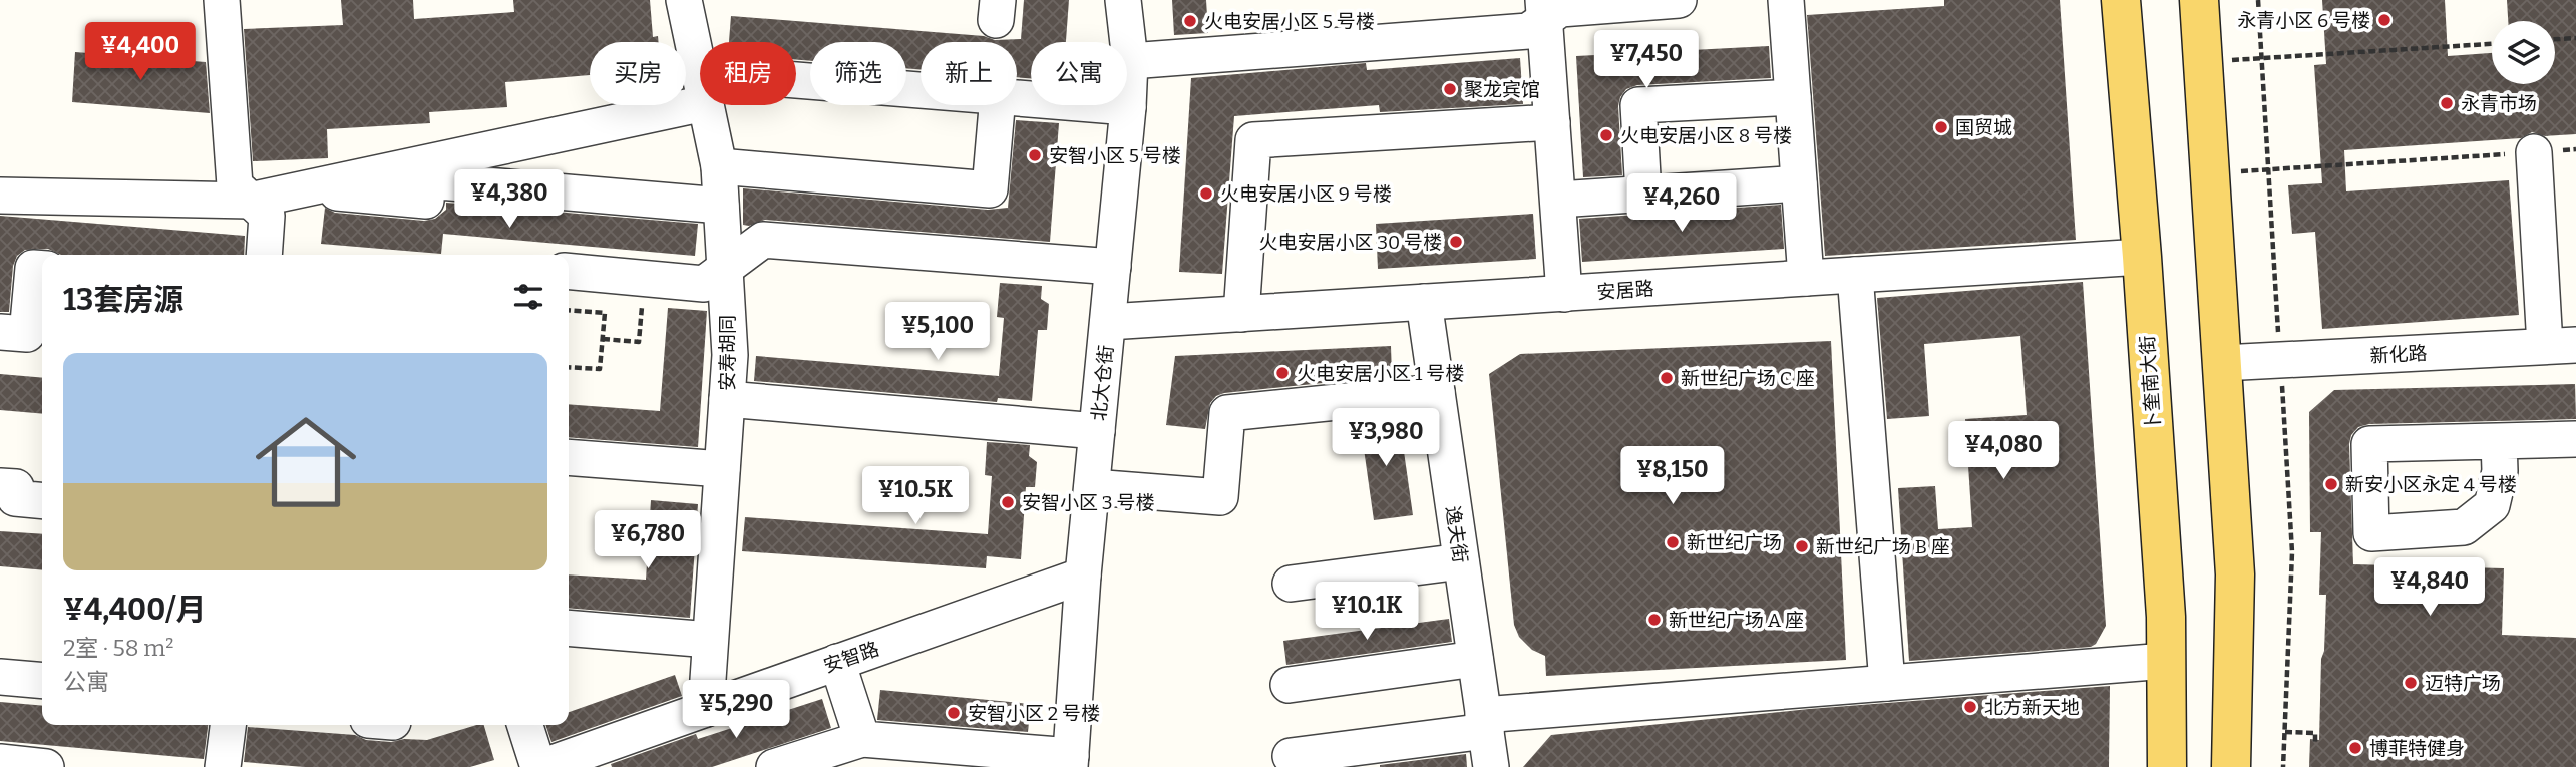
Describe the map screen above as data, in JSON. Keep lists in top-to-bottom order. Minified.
{"streets":{"main road":["卜奎南大街"],"street":["安居路","安寿胡同","新化路","北大仓街","逸夫街","安智路"]},"crossings":[["安居路","北大仓街"],["安居路","卜奎南大街"],["安居路","逸夫街"],["安寿胡同","安智路"],["北大仓街","安智路"]],"places":["永青小区 6 号楼","火电安居小区 5 号楼","聚龙宾馆","永青市场","国贸城","火电安居小区 8 号楼","安智小区 5 号楼","火电安居小区 9 号楼","火电安居小区 30 号楼","火电安居小区 1 号楼","新世纪广场 C 座","新安小区永定 4 号楼","安智小区 3 号楼","新世纪广场","新世纪广场 B 座","新世纪广场 A 座","迈特广场","北方新天地","安智小区 2 号楼","博菲特健身"],"page":{"price":["¥4,400","¥7,450","¥4,380","¥4,260","¥5,100","¥3,980","¥4,080","¥8,150","¥10.5K","¥6,780","¥4,840","¥10.1K","¥5,290"],"chip":["买房","租房","筛选","新上","公寓"],"heading":"13套房源","list":[{"name":"¥4,400/月","note":"2室 · 58 m² · 公寓"}]}}
